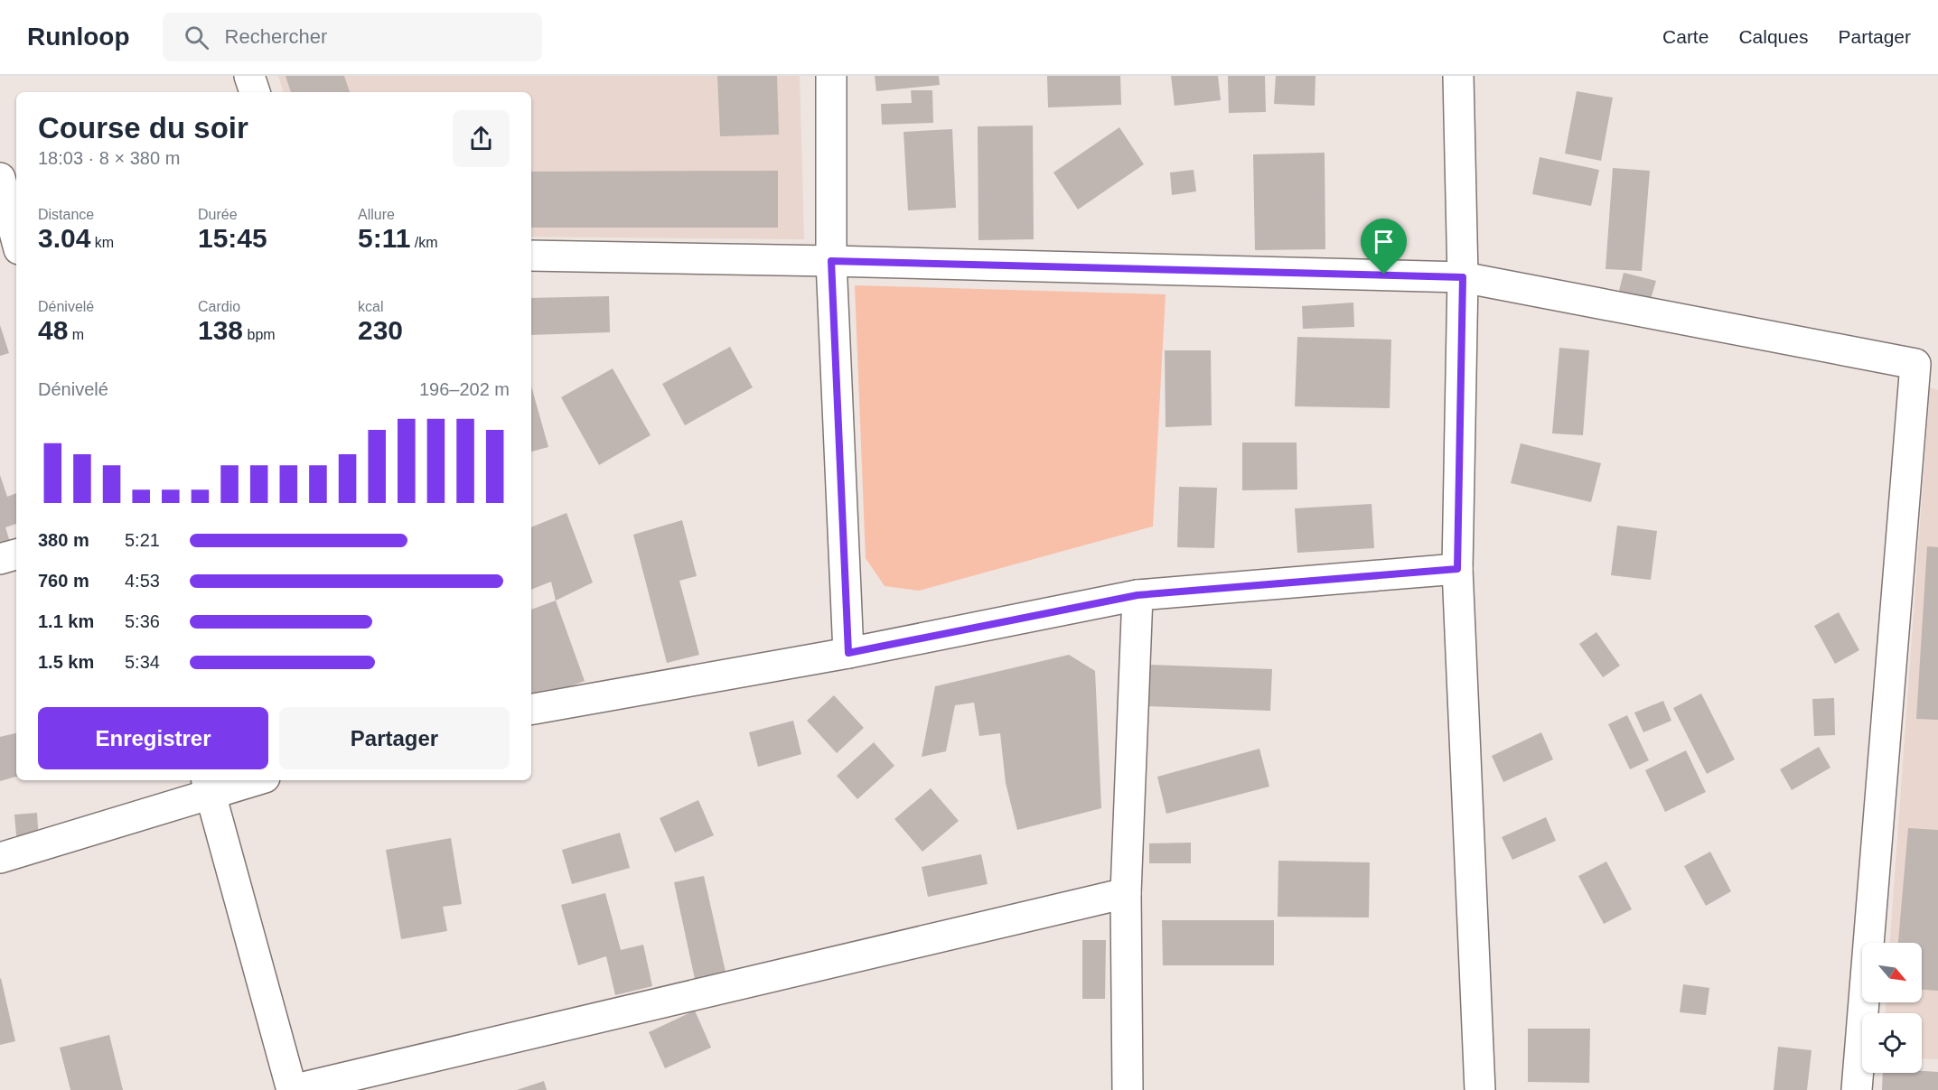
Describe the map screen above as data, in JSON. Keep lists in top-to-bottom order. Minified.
{"north":"bottom right","page":{"header":"Runloop","search":"Rechercher","nav":["Carte","Calques","Partager"],"heading":["Course du soir","18:03 · 8 × 380 m"],"stats":[["Distance","3.04 km"],["Durée","15:45"],["Allure","5:11 /km"],["Dénivelé","48 m"],["Cardio","138 bpm"],["kcal","230"]],"chart":["Dénivelé","196–202 m"],"list":[{"name":"380 m","note":"5:21"},{"name":"760 m","note":"4:53"},{"name":"1.1 km","note":"5:36"},{"name":"1.5 km","note":"5:34"}],"buttons":["Enregistrer","Partager"]}}
